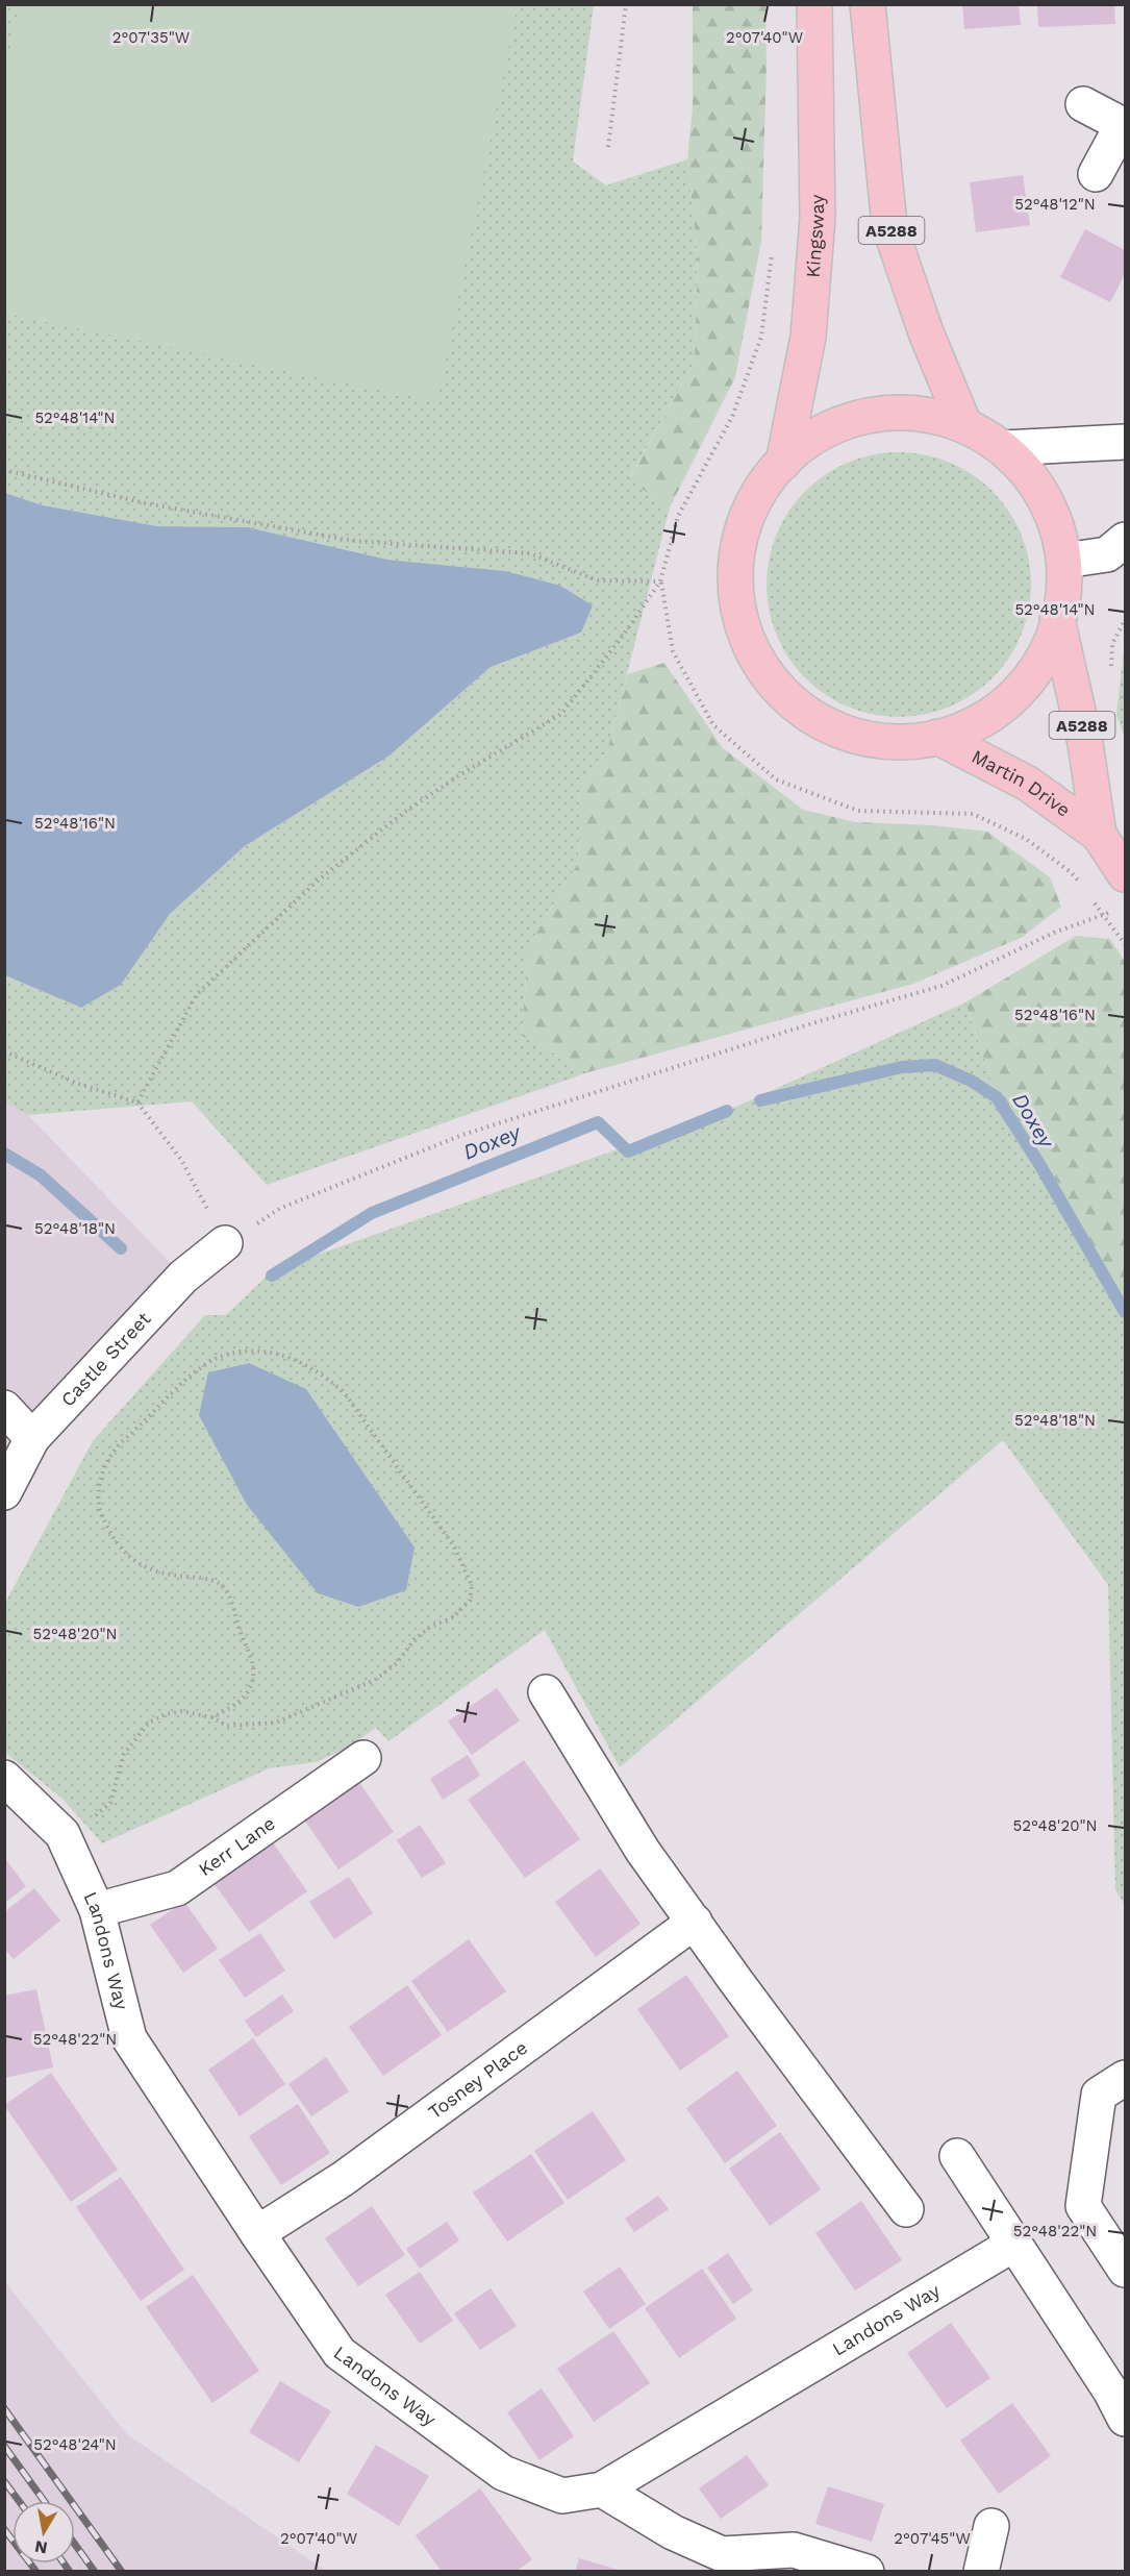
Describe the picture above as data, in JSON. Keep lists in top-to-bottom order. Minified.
{"streets":{"main road":["A5288","Kingsway","Martin Drive"],"street":["Castle Street","Kerr Lane","Landons Way","Tosney Place"]},"crossings":[["A5288","Kingsway"],["A5288","Martin Drive"],["Kerr Lane","Landons Way"],["Landons Way","Tosney Place"]],"water":["Doxey"],"north":"bottom","coordinates":["2°07'35\"W","2°07'40\"W","52°48'12\"N","52°48'14\"N","52°48'16\"N","52°48'18\"N","52°48'20\"N","52°48'22\"N","52°48'24\"N","2°07'45\"W"]}
